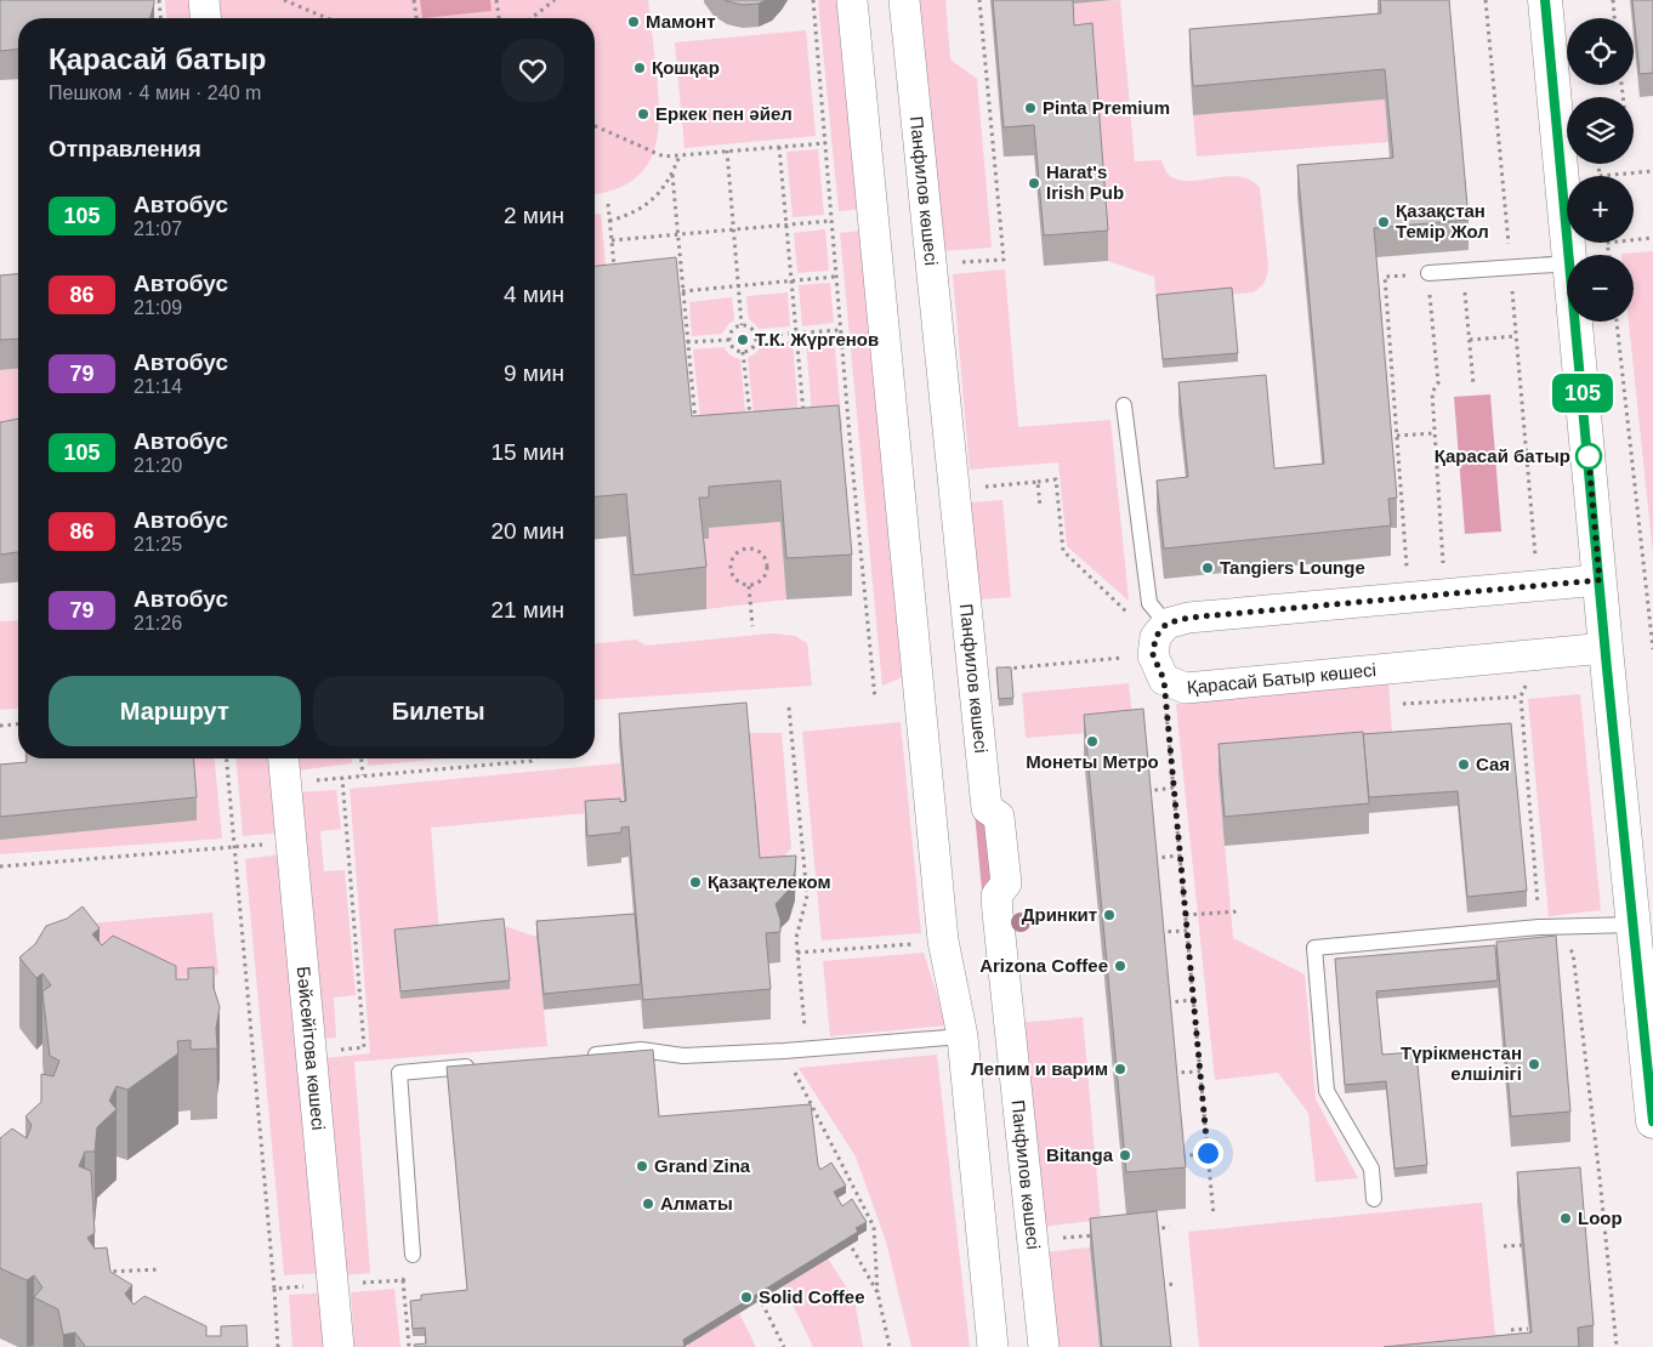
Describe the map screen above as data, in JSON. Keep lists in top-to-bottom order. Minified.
{"streets":{"street":["Панфилов көшесі","Қарасай Батыр көшесі","Бәйсейітова көшесі"]},"places":["Мамонт","Қошқар","Pinta Premium","Еркек пен әйел","Harat's Irish Pub","Қазақстан Темір Жол","Т.К. Жүргенов","Қарасай батыр","Tangiers Lounge","Монеты Метро","Сая","Қазақтелеком","Дринкит","Arizona Coffee","Түрікменстан елшілігі","Лепим и варим","Bitanga","Grand Zina","Алматы","Loop","Solid Coffee"],"lines":["bus line 105"],"page":{"on_map":"105","map_buttons":["+","−"],"heading":[["Қарасай батыр","Пешком · 4 мин · 240 m"],"Отправления"],"list":[{"mark":"105","name":"Автобус","note":"21:07","value":"2 мин"},{"mark":"86","name":"Автобус","note":"21:09","value":"4 мин"},{"mark":"79","name":"Автобус","note":"21:14","value":"9 мин"},{"mark":"105","name":"Автобус","note":"21:20","value":"15 мин"},{"mark":"86","name":"Автобус","note":"21:25","value":"20 мин"},{"mark":"79","name":"Автобус","note":"21:26","value":"21 мин"}],"buttons":["Маршрут","Билеты"]}}
